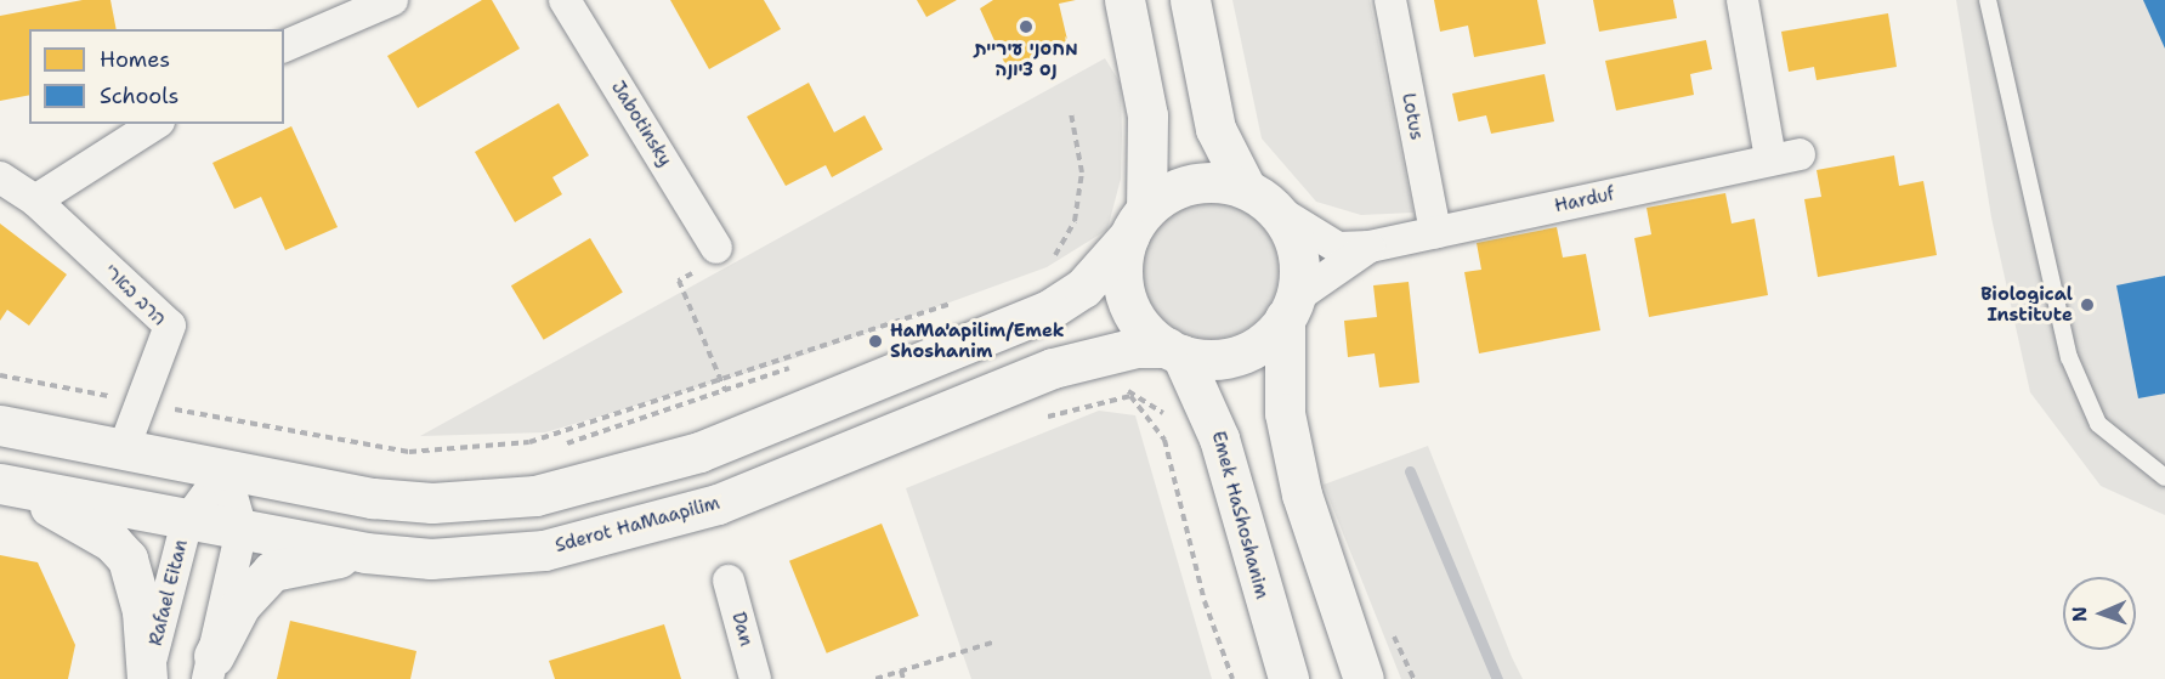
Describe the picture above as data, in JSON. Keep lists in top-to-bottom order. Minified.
{"streets":{"street":["Lotus","Jabotinsky","Harduf","הרב בארי","Emek HaShoshanim","Sderot HaMaapilim","Rafael Eitan","Dan"]},"crossings":[["Lotus","Harduf"],["Harduf","Emek HaShoshanim"],["Harduf","Sderot HaMaapilim"],["Emek HaShoshanim","Sderot HaMaapilim"],["Sderot HaMaapilim","Rafael Eitan"]],"places":["מחסני עיריית נס ציונה","Biological Institute","HaMa'apilim/Emek Shoshanim"],"legend":["Homes","Schools"],"north":"left"}
